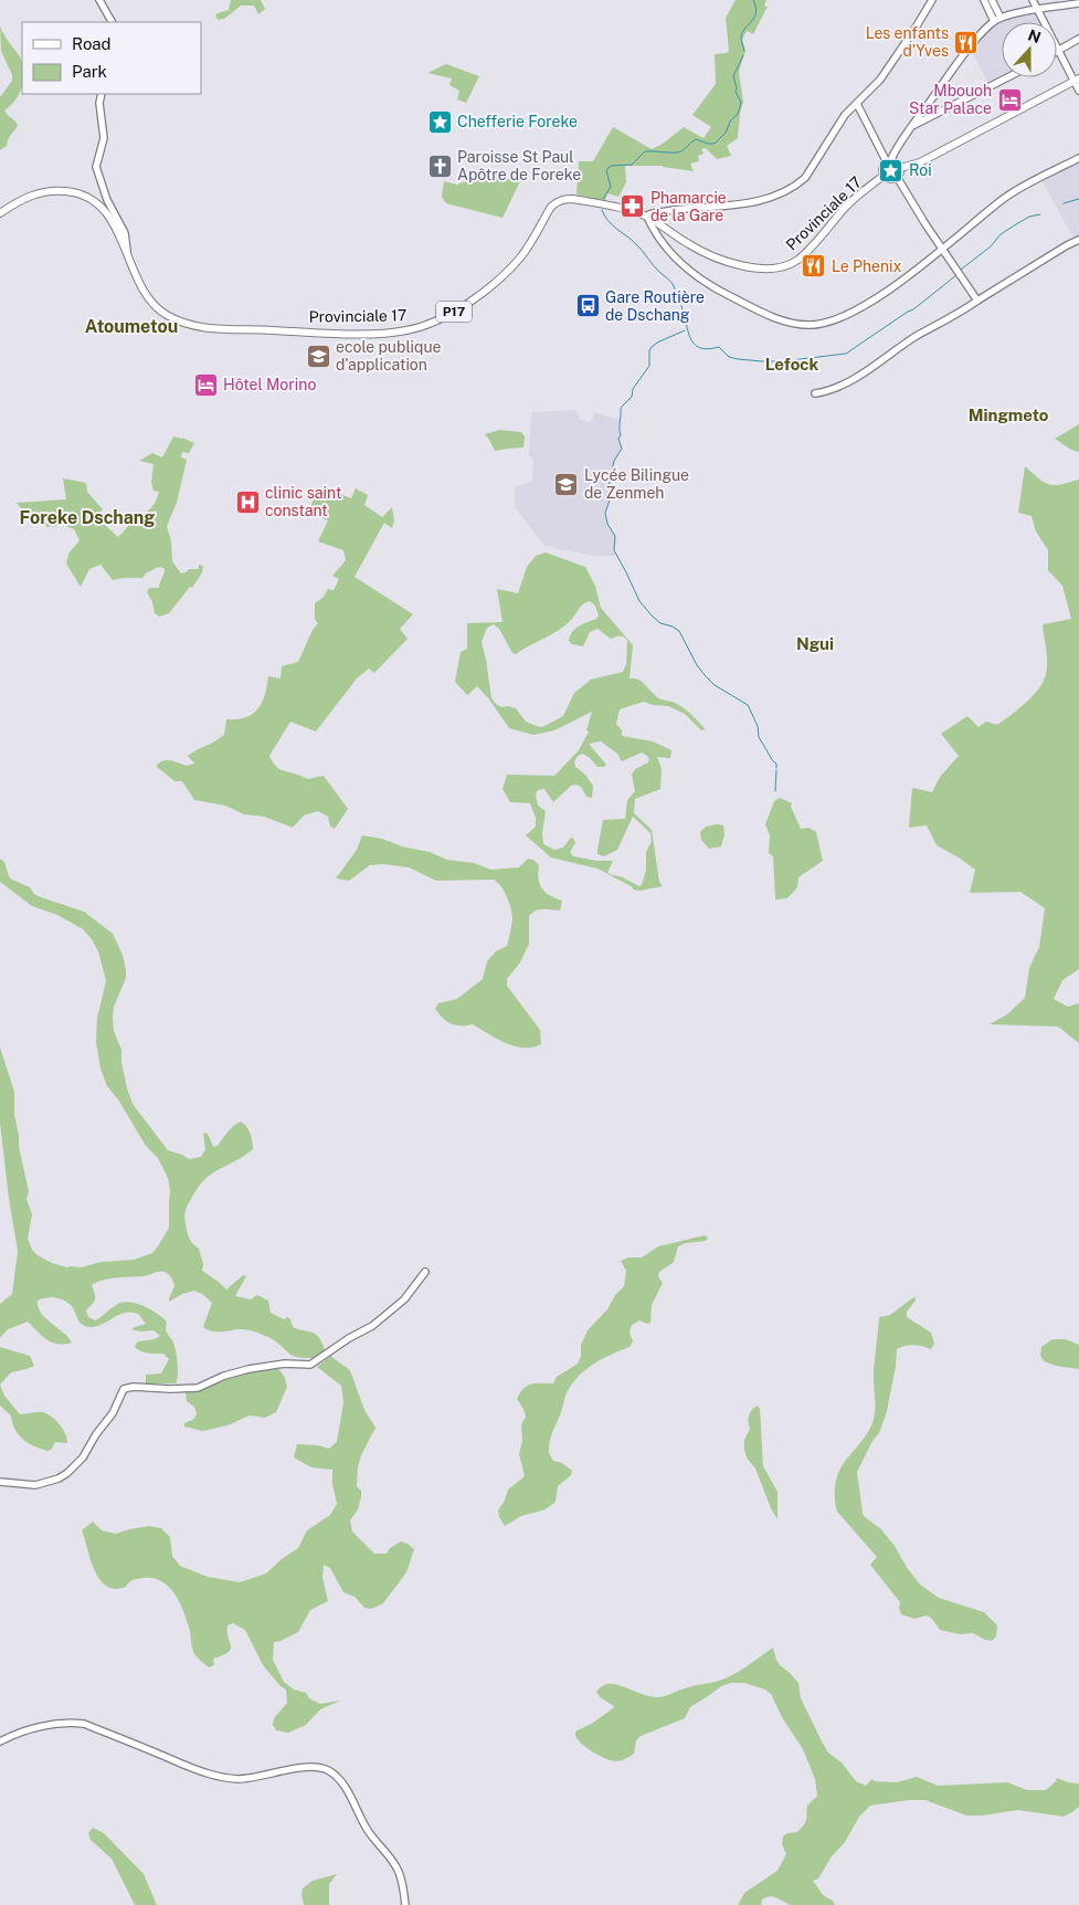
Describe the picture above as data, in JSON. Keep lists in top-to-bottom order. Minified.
{"streets":{"main road":["Provinciale 17","P17"]},"districts":["Atoumetou","Lefock","Mingmeto","Foreke Dschang","Ngui"],"places":{"restaurant":["Les enfants d'Yves","Le Phenix"],"hotel":["Mbouoh Star Palace","Hôtel Morino"],"place":["Chefferie Foreke","Roi"],"church":["Paroisse St Paul Apôtre de Foreke"],"pharmacy":["Phamarcie de la Gare"],"bus stop":["Gare Routière de Dschang"],"school or university":["ecole publique d'application","Lycée Bilingue de Zenmeh"],"hospital":["clinic saint constant"]},"legend":["Road","Park"],"north":"top"}
